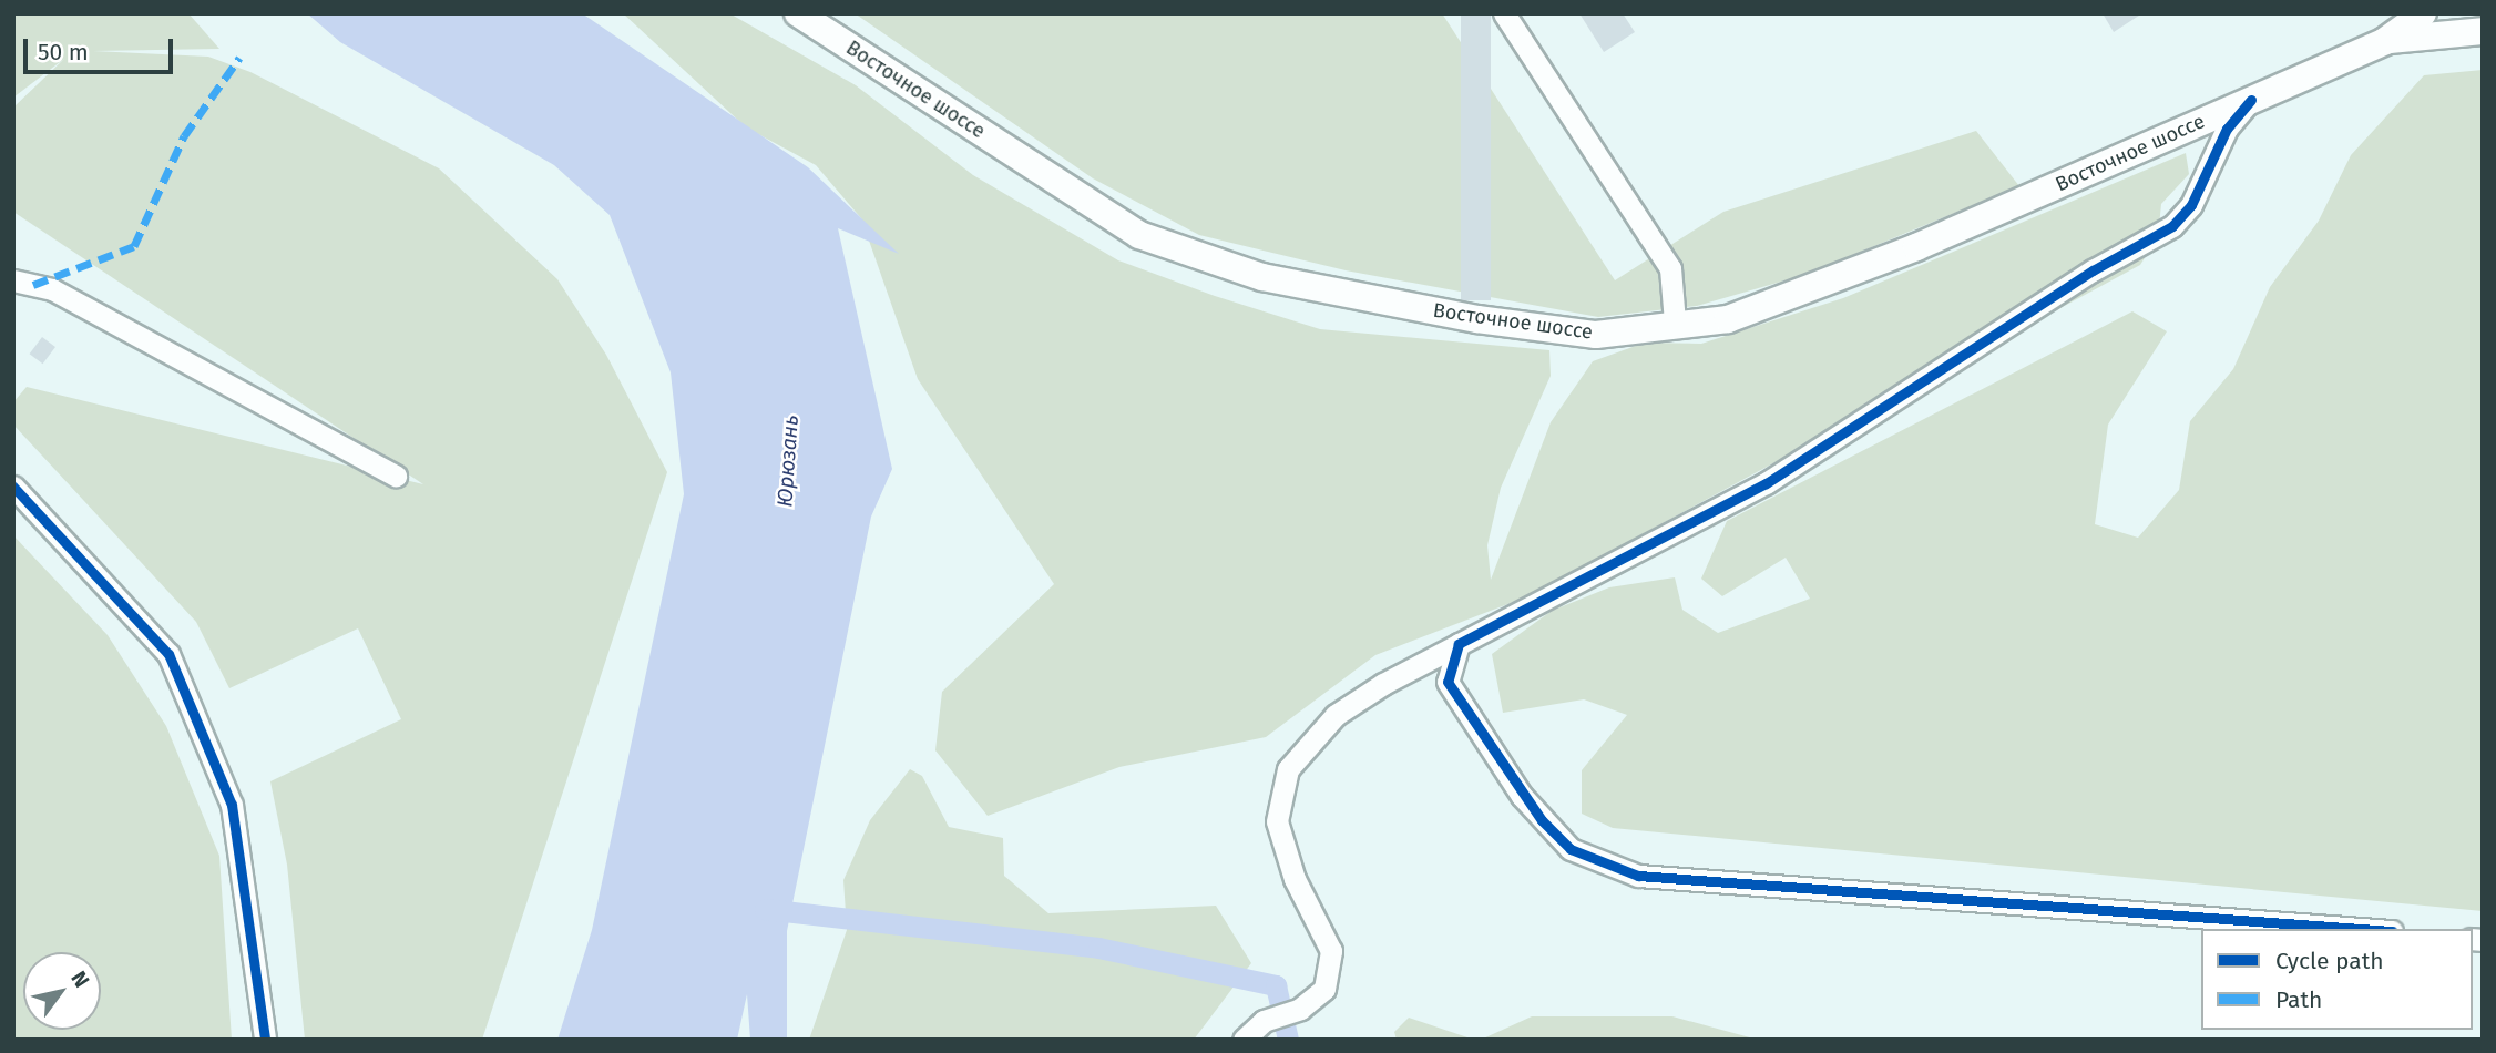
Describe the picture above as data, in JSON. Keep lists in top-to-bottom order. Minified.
{"streets":{"main road":["Восточное шоссе"]},"water":["Юрюзань"],"legend":["Cycle path","Path"],"scale_bar":"50 m","north":"top right"}
